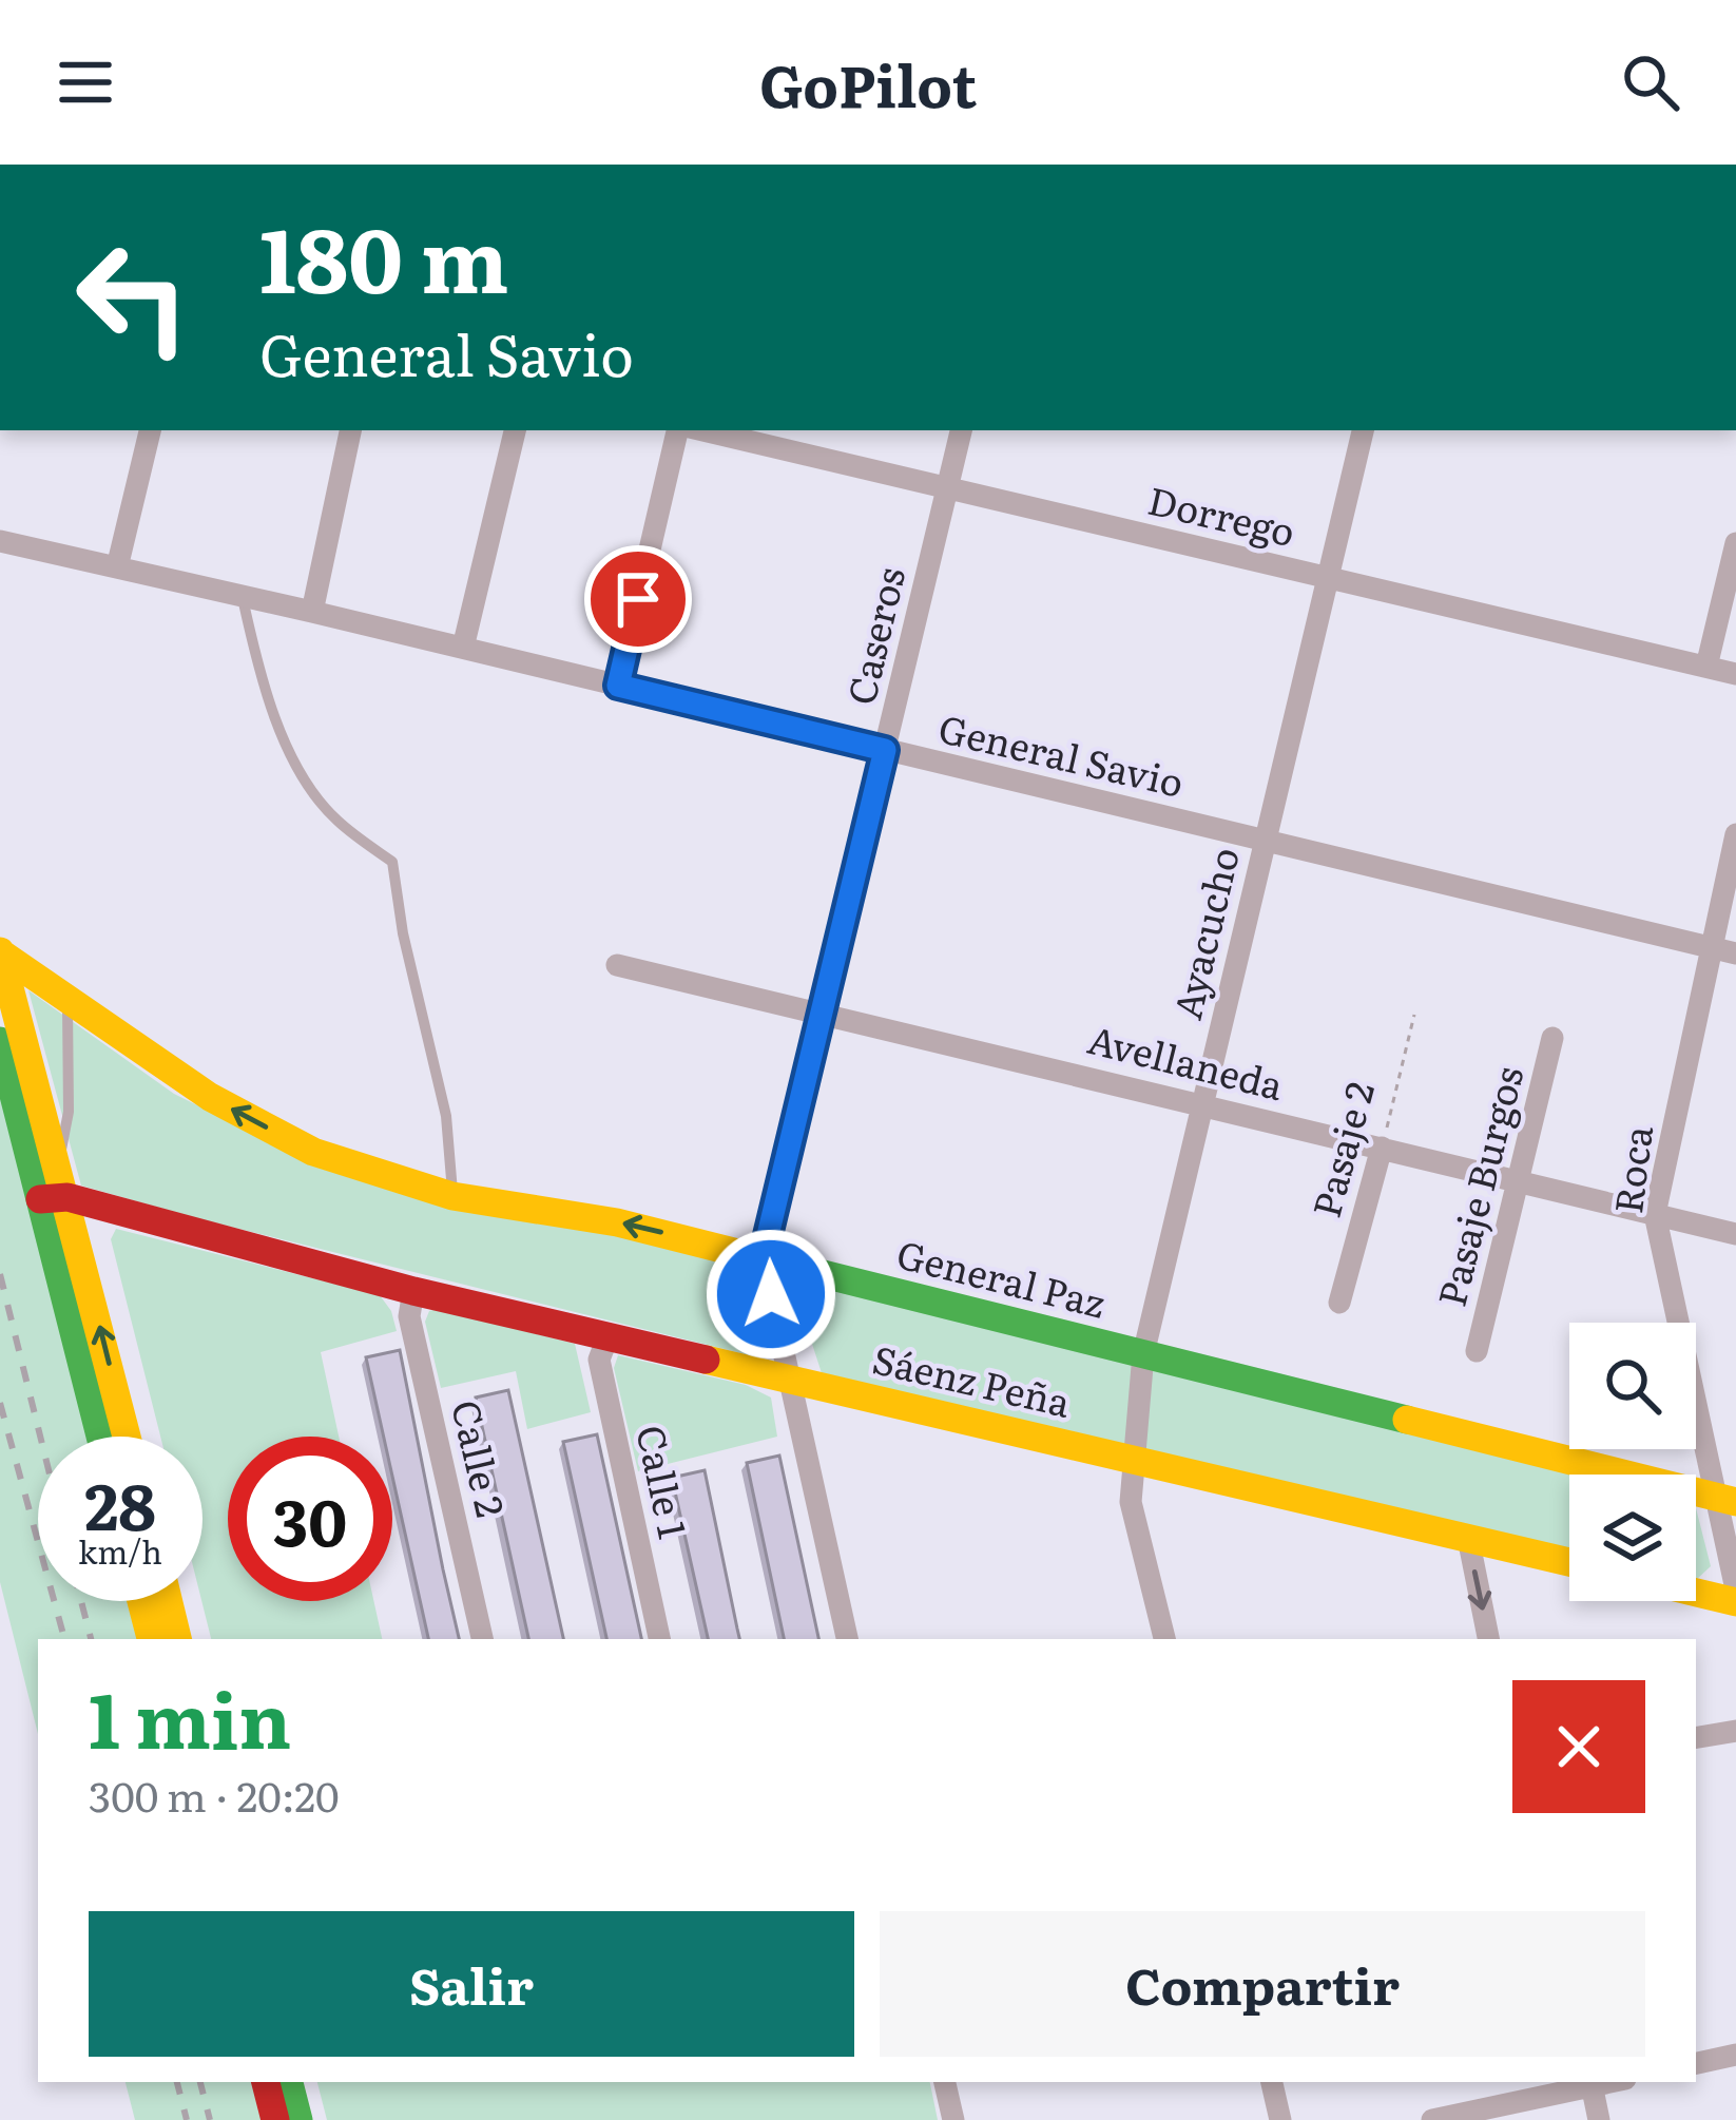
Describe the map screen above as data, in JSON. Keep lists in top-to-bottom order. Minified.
{"streets":{"street":["Dorrego","Caseros","General Savio","Ayacucho","Avellaneda","Pasaje 2","Roca","Pasaje Burgos","General Paz","Sáenz Peña","Calle 2","Calle 1"]},"crossings":[["Dorrego","Caseros"],["Dorrego","Ayacucho"],["Caseros","General Savio"],["Caseros","Avellaneda"],["Caseros","General Paz"],["Caseros","Sáenz Peña"],["General Savio","Ayacucho"],["General Savio","Roca"],["Ayacucho","Avellaneda"],["Ayacucho","General Paz"],["Ayacucho","Sáenz Peña"],["Avellaneda","Pasaje 2"],["Avellaneda","Roca"],["Avellaneda","Pasaje Burgos"],["Roca","General Paz"],["Sáenz Peña","Calle 2"],["Sáenz Peña","Calle 1"]],"one_way":["General Paz"],"page":{"header":"GoPilot","turn":["180 m","General Savio"],"speed":"28 km/h","limit":"30","heading":["1 min","300 m · 20:20"],"buttons":["Salir","Compartir"]}}
